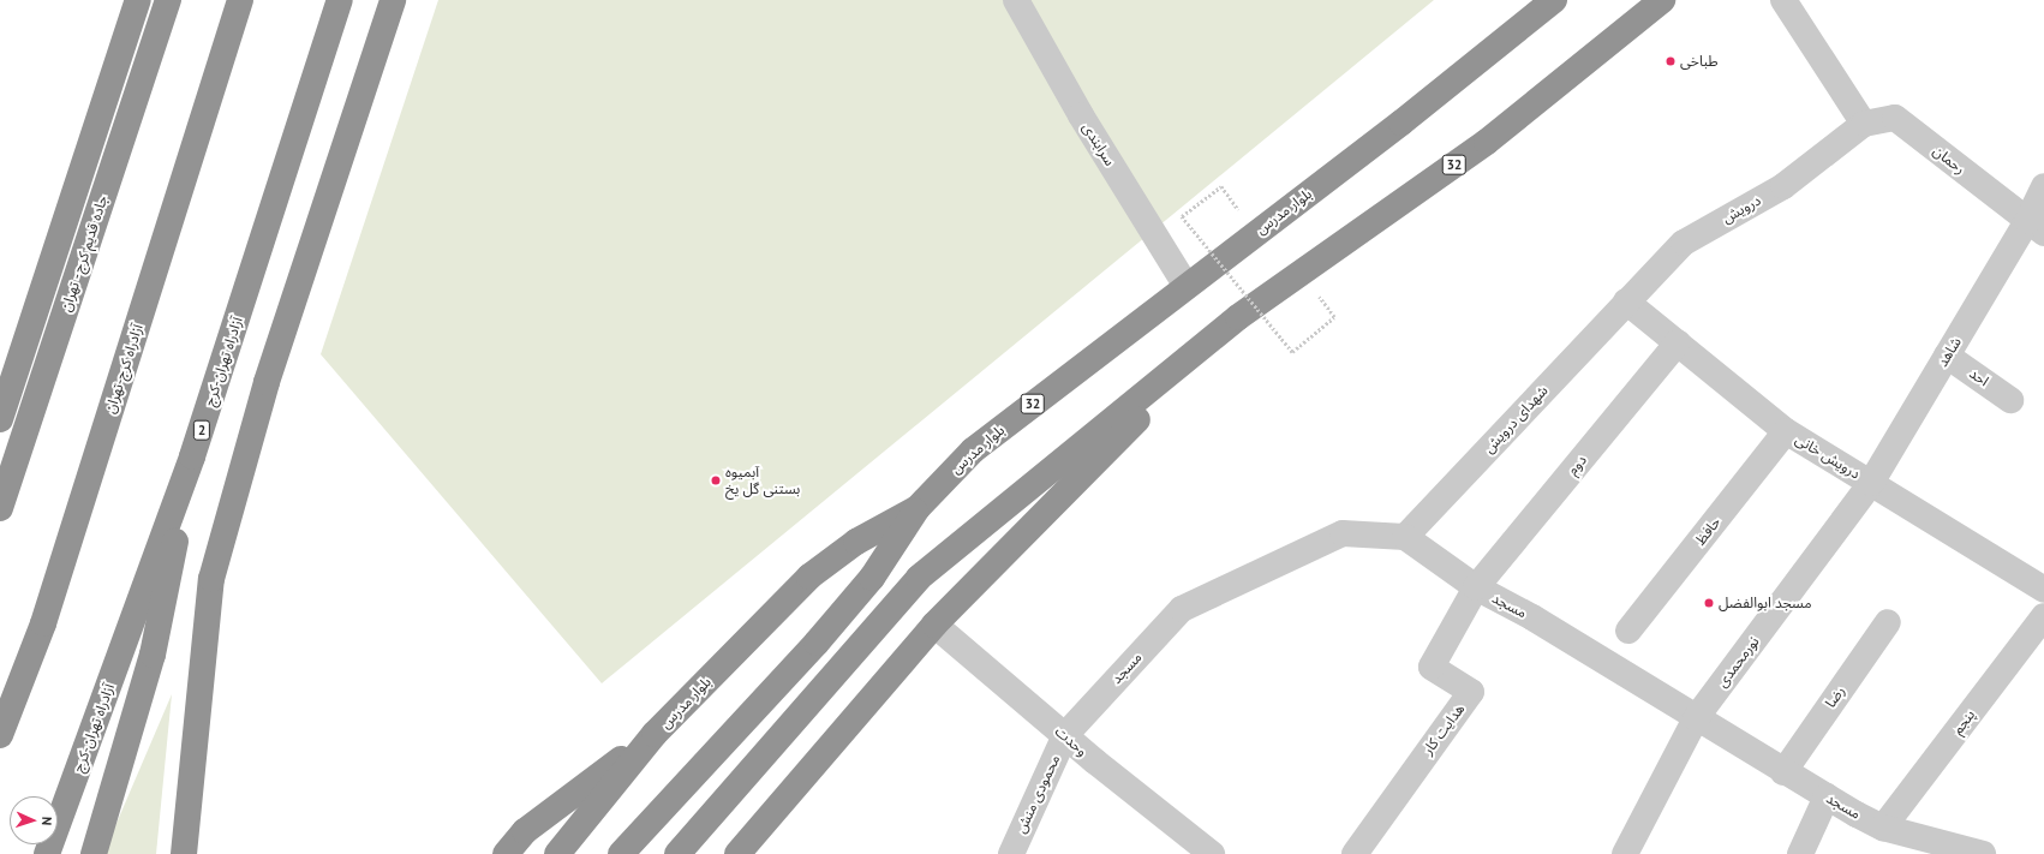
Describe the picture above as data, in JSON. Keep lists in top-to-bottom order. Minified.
{"streets":{"highway":["32","بلوار مدرس","جاده قدیم کرج - تهران","آزادراه تهران-کرج","آزادراه کرج-تهران","2"],"street":["سرابندی","رحمان","درویش","شاهد","احد","شهدای درویش","درویش خانی","دوم","حافظ","مسجد","نورمحمدی","رضا","پنجم","هدایت کار","وحدت","محمودی منش"]},"crossings":[["سرابندی","بلوار مدرس"],["رحمان","درویش"],["رحمان","شاهد"],["درویش","شهدای درویش"],["درویش","درویش خانی"],["شاهد","احد"],["شاهد","درویش خانی"],["شاهد","نورمحمدی"],["شهدای درویش","درویش خانی"],["شهدای درویش","مسجد"],["درویش خانی","دوم"],["درویش خانی","حافظ"],["درویش خانی","نورمحمدی"],["دوم","مسجد"],["دوم","هدایت کار"],["مسجد","نورمحمدی"],["مسجد","رضا"],["مسجد","پنجم"],["مسجد","هدایت کار"],["مسجد","وحدت"],["مسجد","محمودی منش"],["وحدت","محمودی منش"]],"places":["طباخی","آبمیوه بستنی گل یخ","مسجد ابوالفضل"],"north":"right"}
